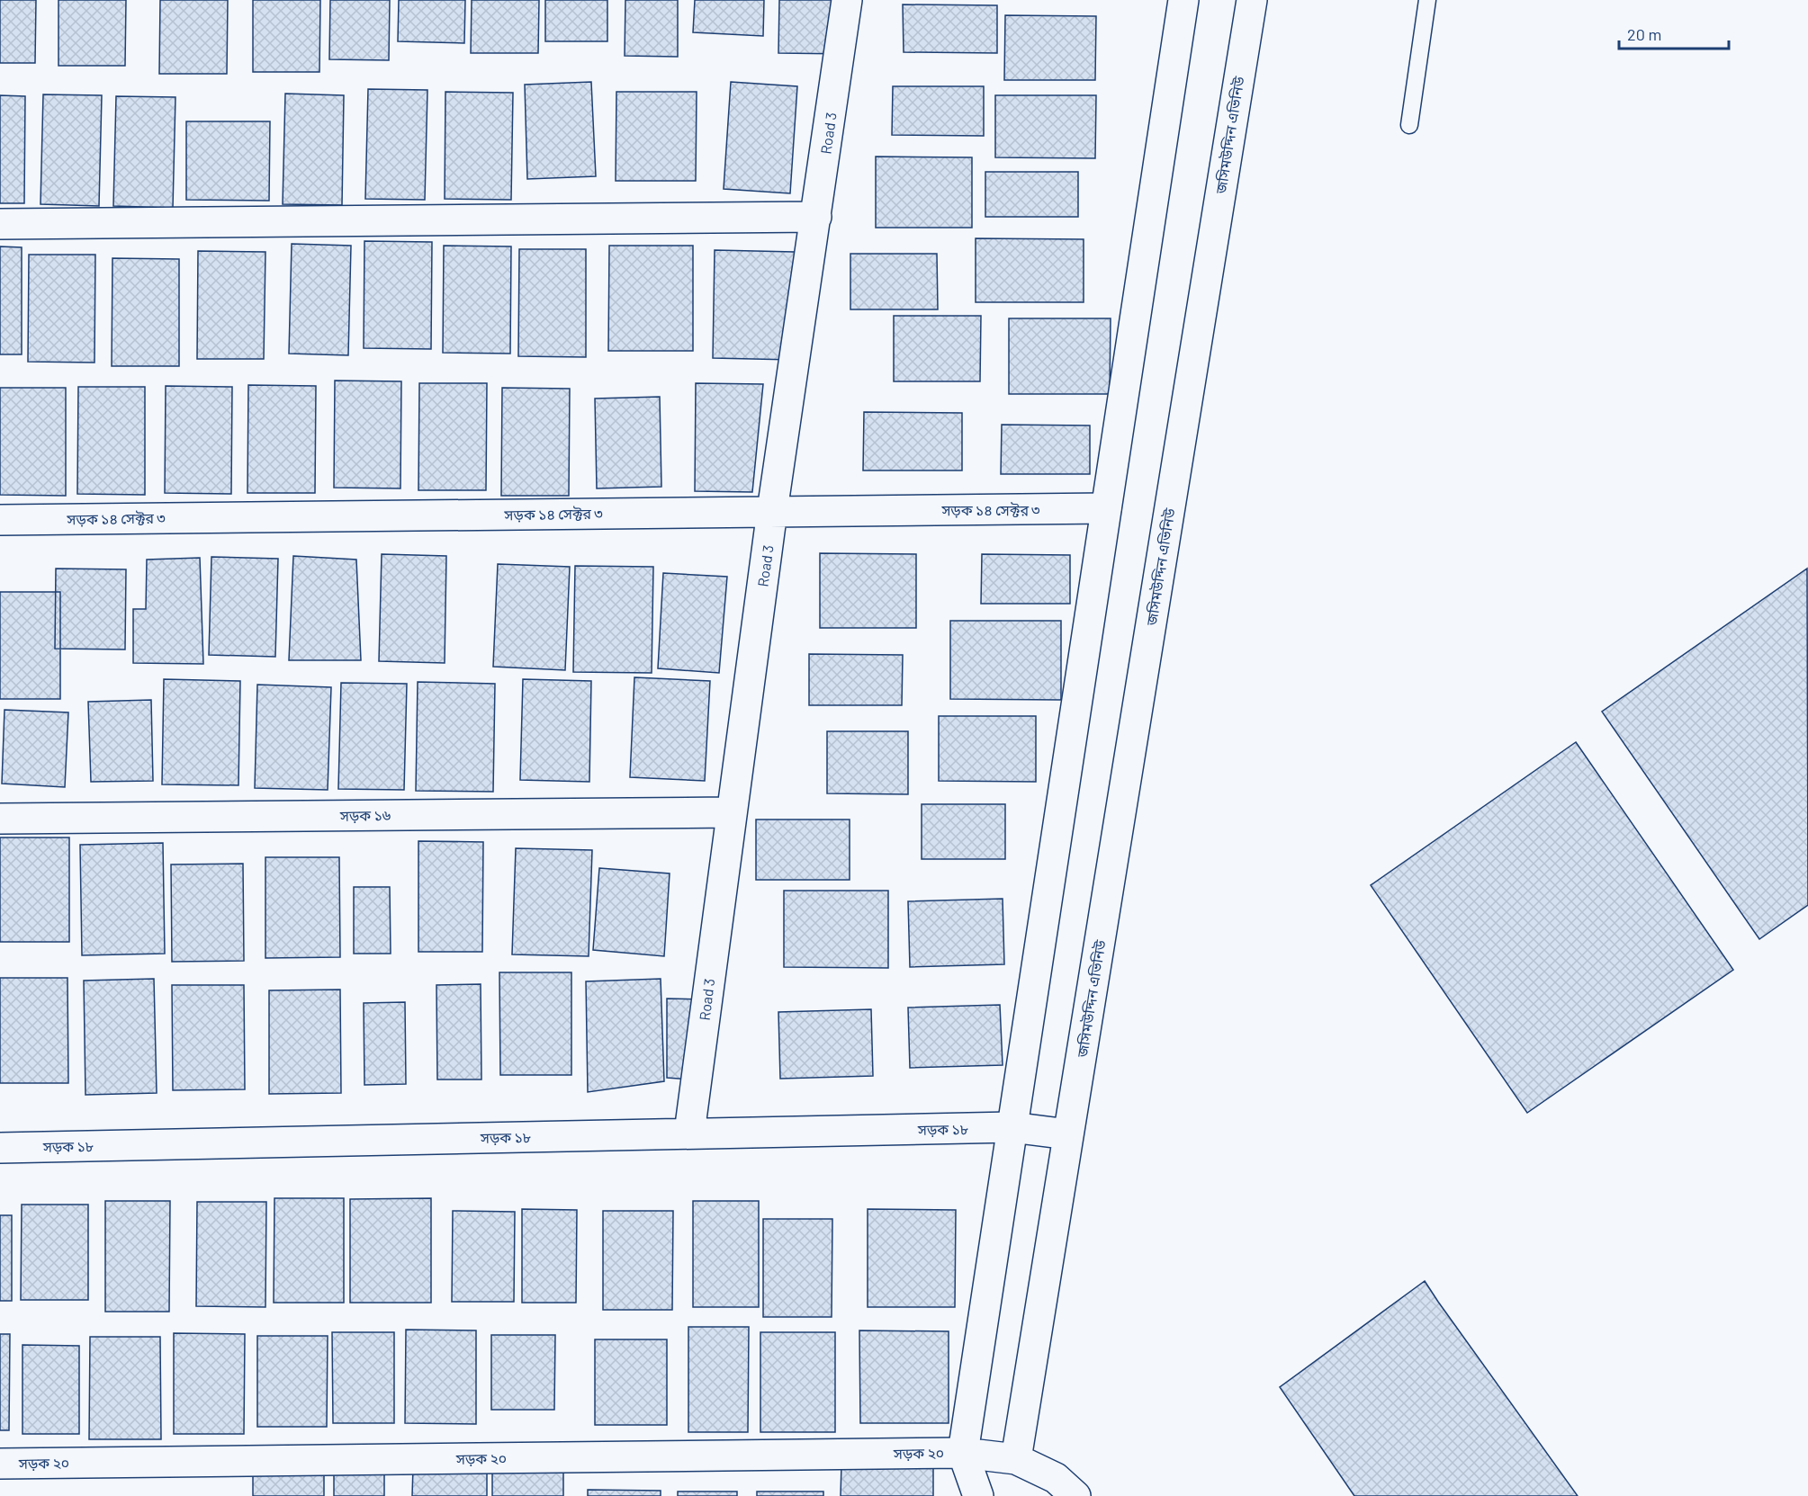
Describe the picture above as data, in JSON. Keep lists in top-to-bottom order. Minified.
{"streets":{"street":["Road 3","জসিমউদ্দিন এভিনিউ","সড়ক ১৪ সেক্টর ৩","সড়ক ১৬","সড়ক ১৮","সড়ক ২০"]},"crossings":[["Road 3","সড়ক ১৪ সেক্টর ৩"],["Road 3","সড়ক ১৬"],["Road 3","সড়ক ১৮"],["জসিমউদ্দিন এভিনিউ","সড়ক ২০"]],"scale_bar":"20 m"}
